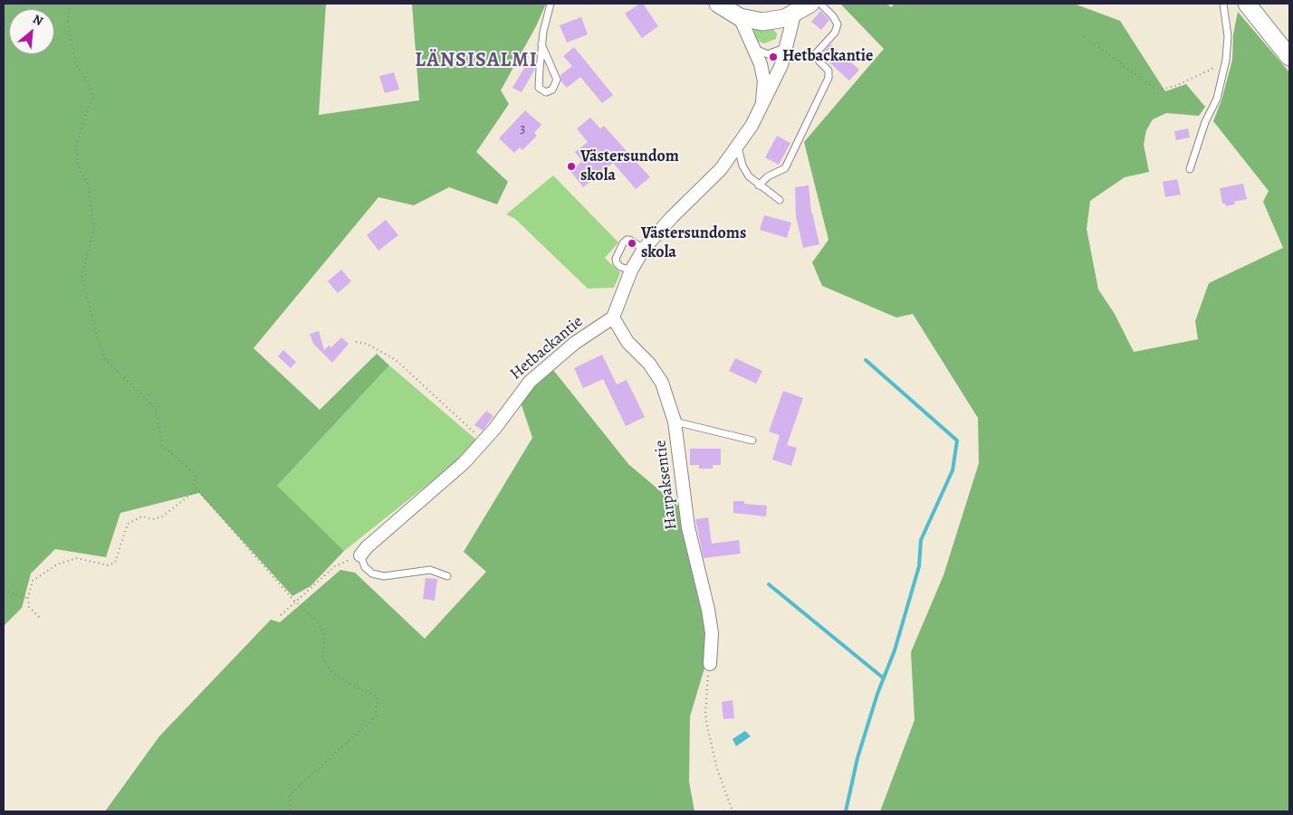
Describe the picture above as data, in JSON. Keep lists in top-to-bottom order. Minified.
{"streets":{"street":["Hetbackantie","Harpaksentie"]},"crossings":[["Hetbackantie","Harpaksentie"]],"districts":["LÄNSISALMI"],"places":["Hetbackantie","Västersundom skola","Västersundoms skola"],"house_numbers":["3"],"north":"top right"}
